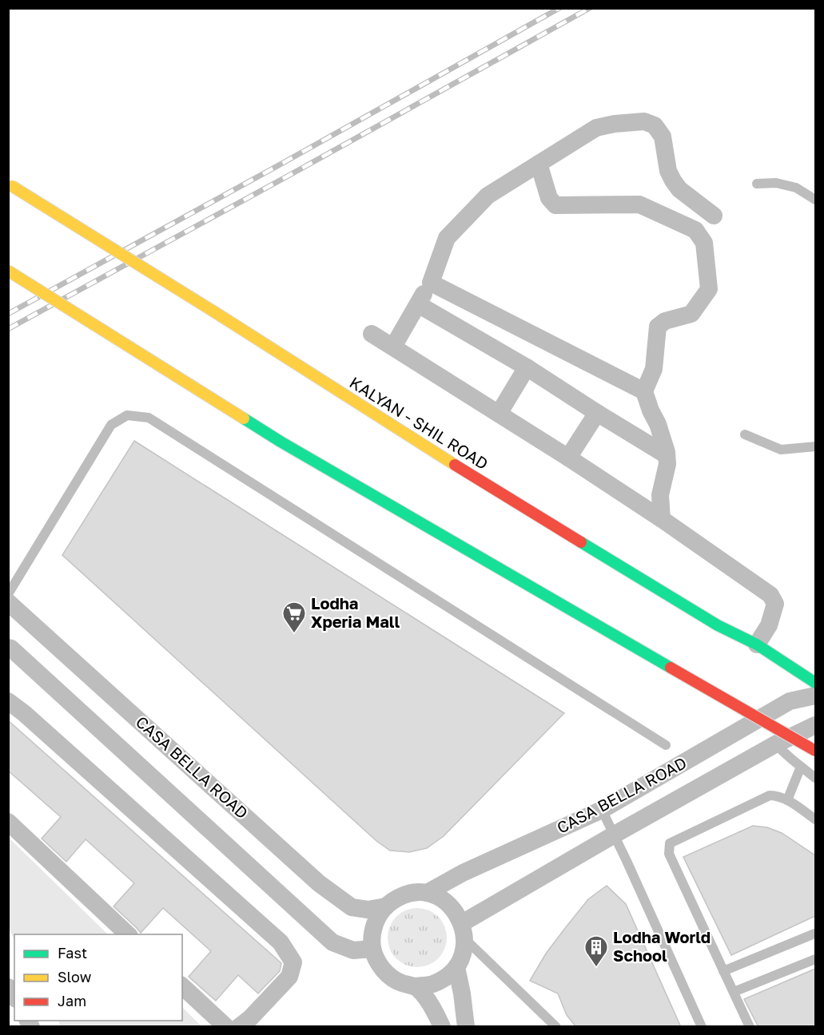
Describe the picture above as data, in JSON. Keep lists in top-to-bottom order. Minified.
{"streets":{"main road":["KALYAN - SHIL ROAD"],"street":["CASA BELLA ROAD"]},"places":{"supermarket":["Lodha Xperia Mall"],"building":["Lodha World School"]},"legend":["Fast","Slow","Jam"]}
